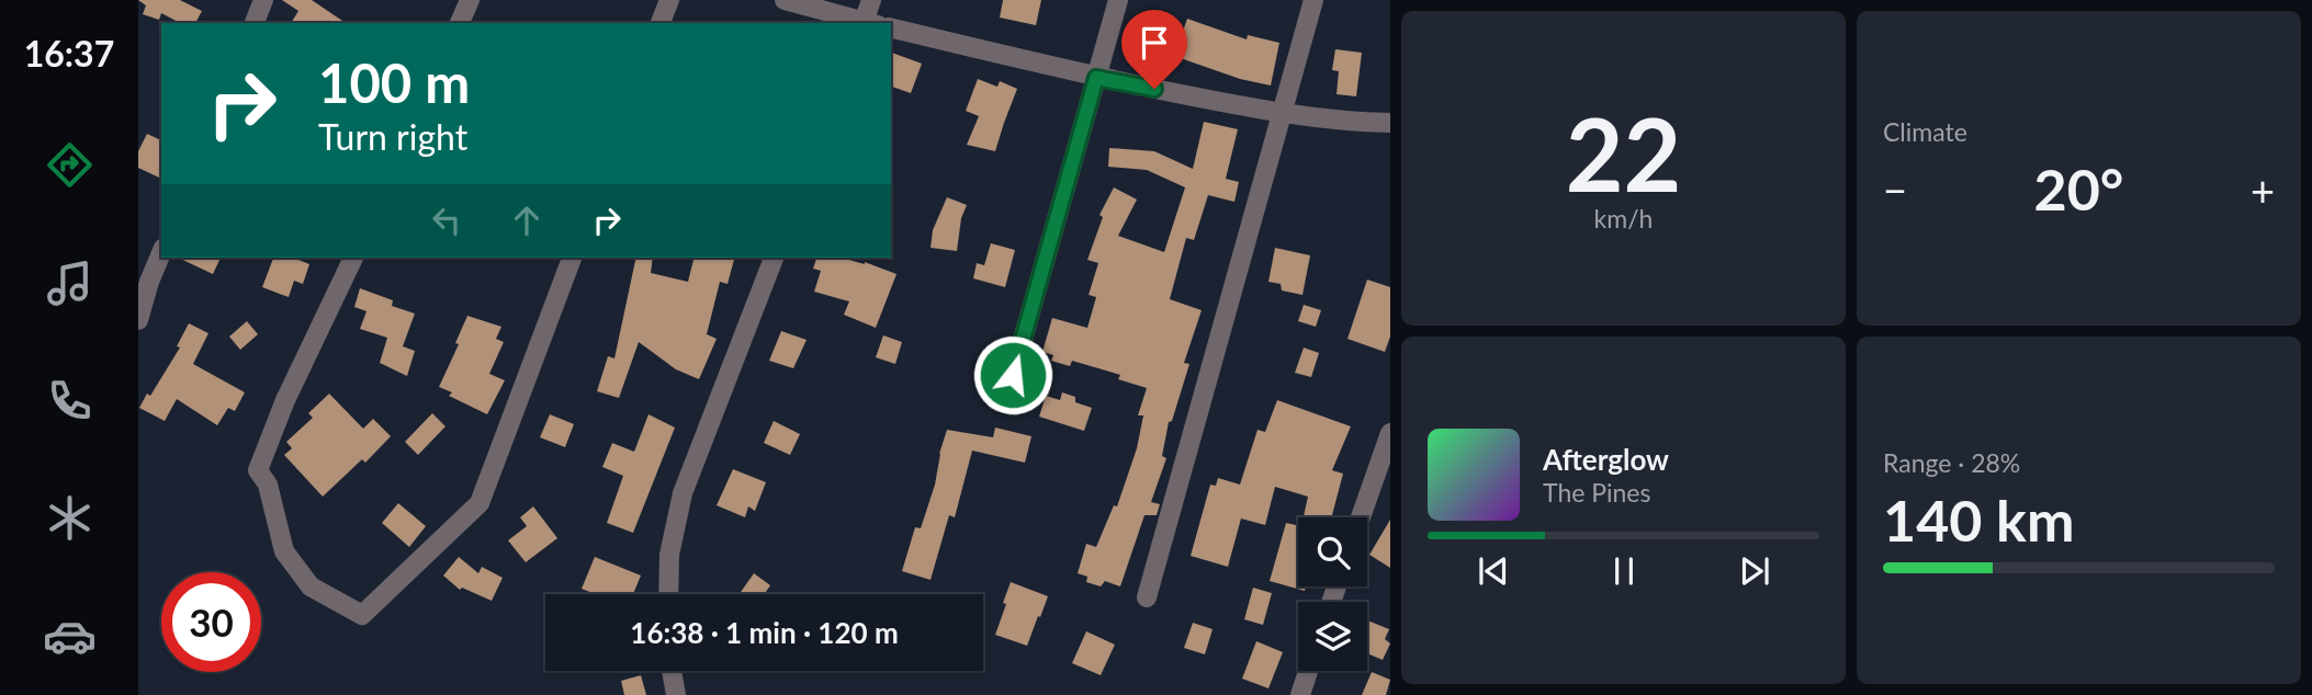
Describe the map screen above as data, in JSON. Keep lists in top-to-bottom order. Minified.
{"page":{"tabs":"16:37","tile":[["22","km/h"],"Climate",["Range · 28%","140 km"]],"turn":["100 m","Turn right"],"heat":["−","20°","+"],"song":["Afterglow","The Pines"],"limit":"30","trip":"16:38 · 1 min · 120 m"}}
